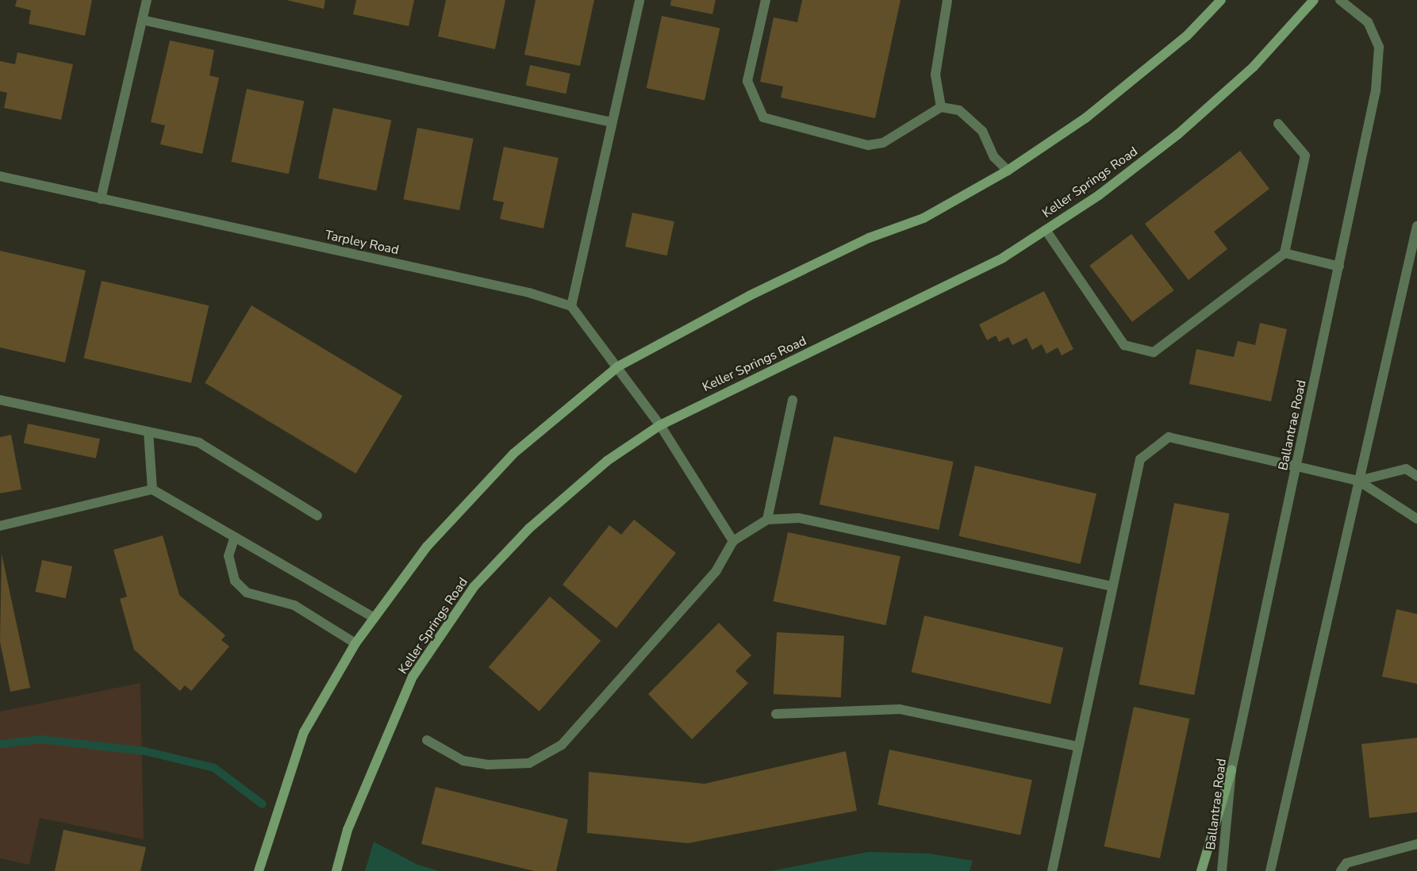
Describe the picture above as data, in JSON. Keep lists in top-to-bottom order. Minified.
{"streets":{"main road":["Keller Springs Road"],"street":["Tarpley Road","Ballantrae Road"]}}
